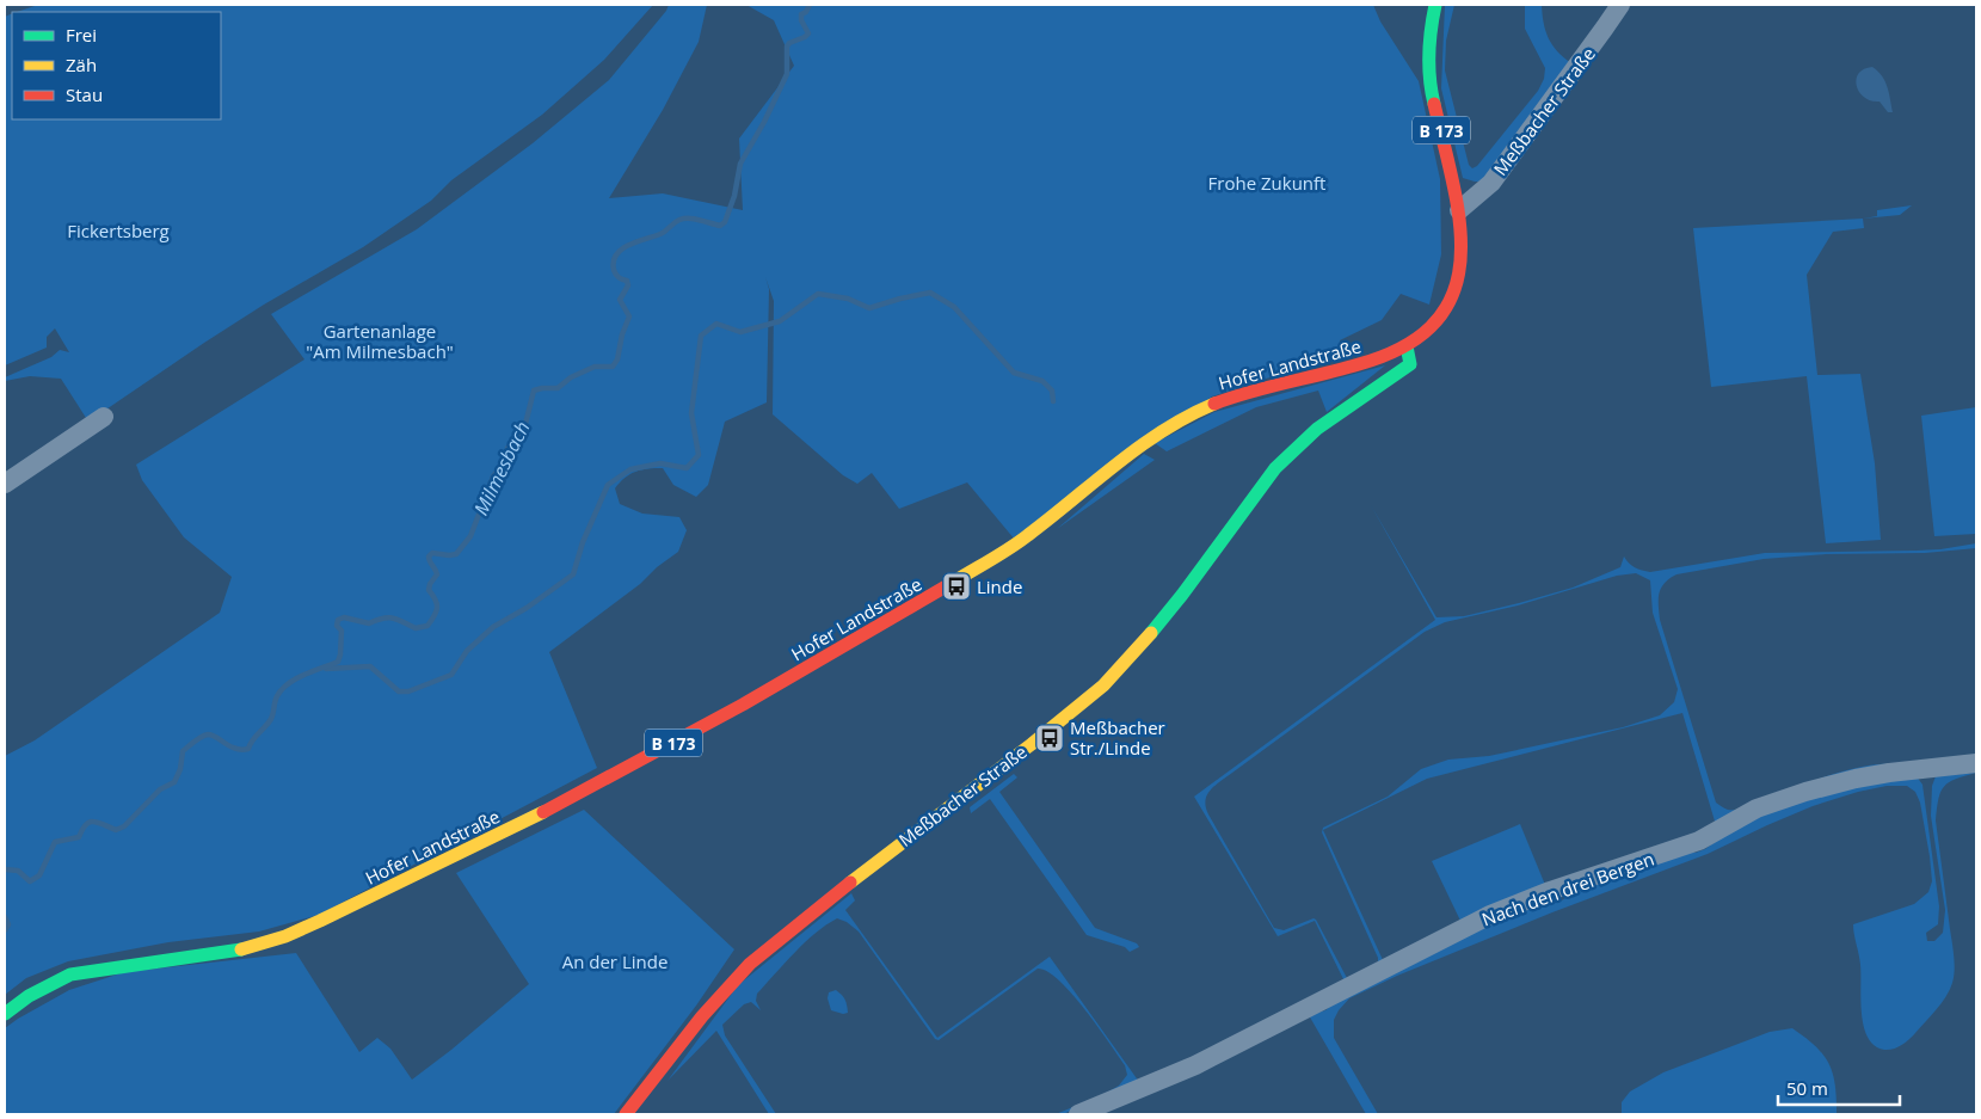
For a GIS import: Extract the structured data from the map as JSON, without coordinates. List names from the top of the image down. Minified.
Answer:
{"streets":{"main road":["Meßbacher Straße","B 173","Hofer Landstraße"],"street":["Nach den drei Bergen"]},"crossings":[["Meßbacher Straße","Hofer Landstraße"]],"water":["Milmesbach"],"parks":["Frohe Zukunft","Fickertsberg","Gartenanlage \"Am Milmesbach\"","An der Linde"],"places":{"bus stop":["Linde","Meßbacher Str./Linde"]},"legend":["Frei","Zäh","Stau"],"scale_bar":"50 m"}
